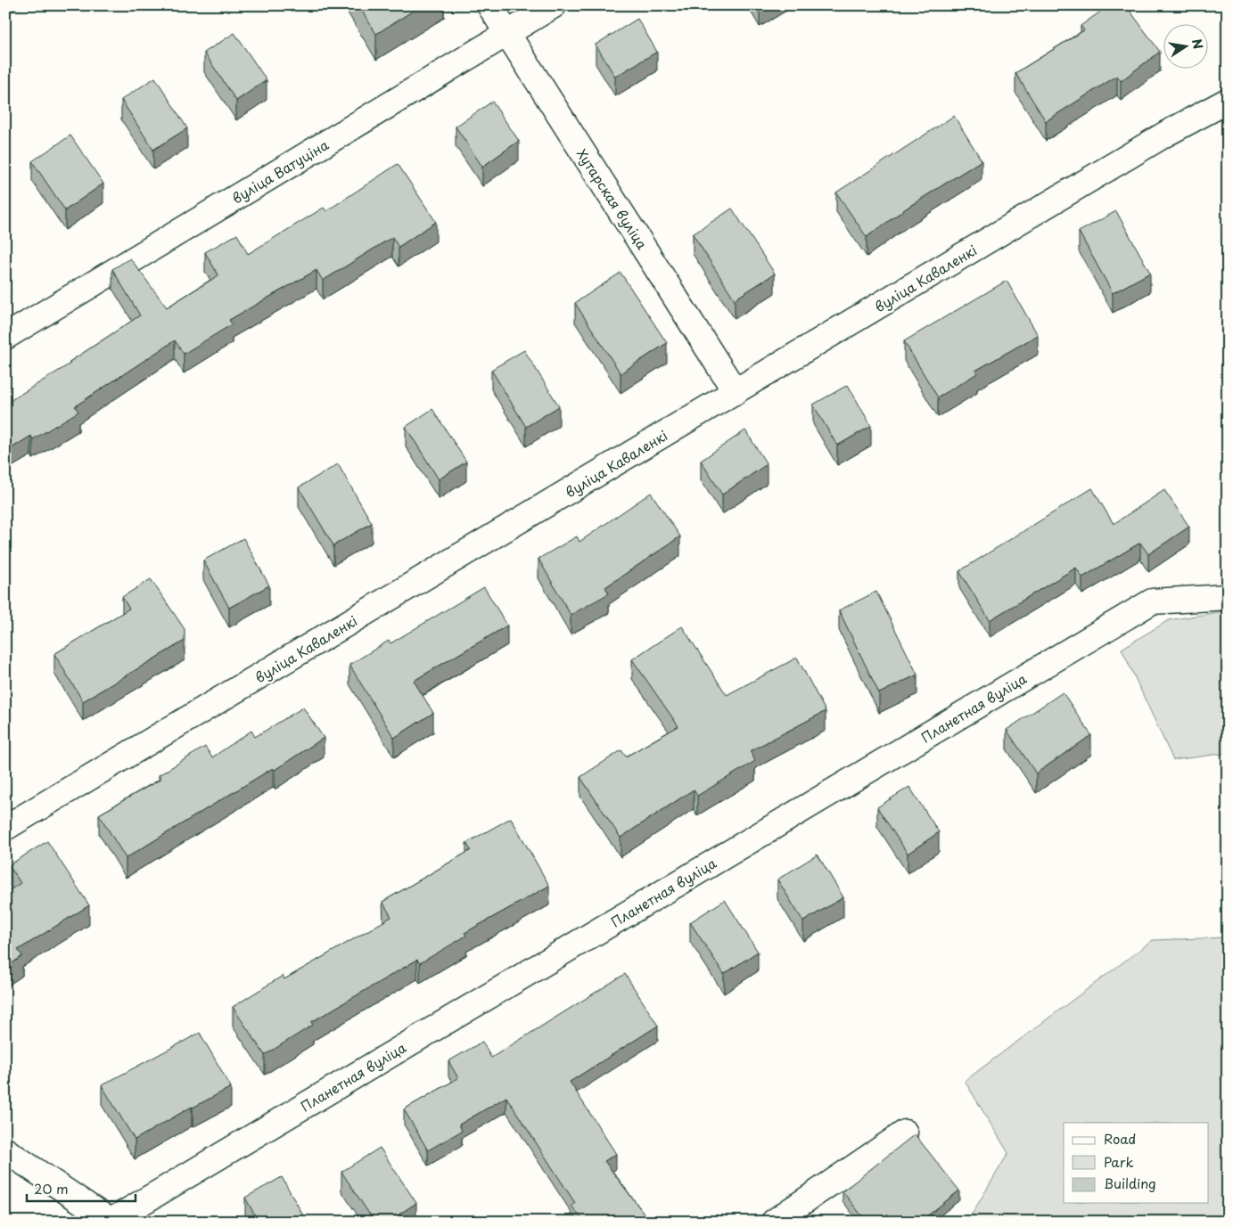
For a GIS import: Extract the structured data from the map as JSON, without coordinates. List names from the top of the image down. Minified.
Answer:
{"streets":{"street":["вуліца Ватуціна","Хутарская вуліца","вуліца Каваленкі","Планетная вуліца"]},"crossings":[["вуліца Ватуціна","Хутарская вуліца"],["Хутарская вуліца","вуліца Каваленкі"]],"legend":["Road","Park","Building"],"scale_bar":"20 m","north":"right"}
